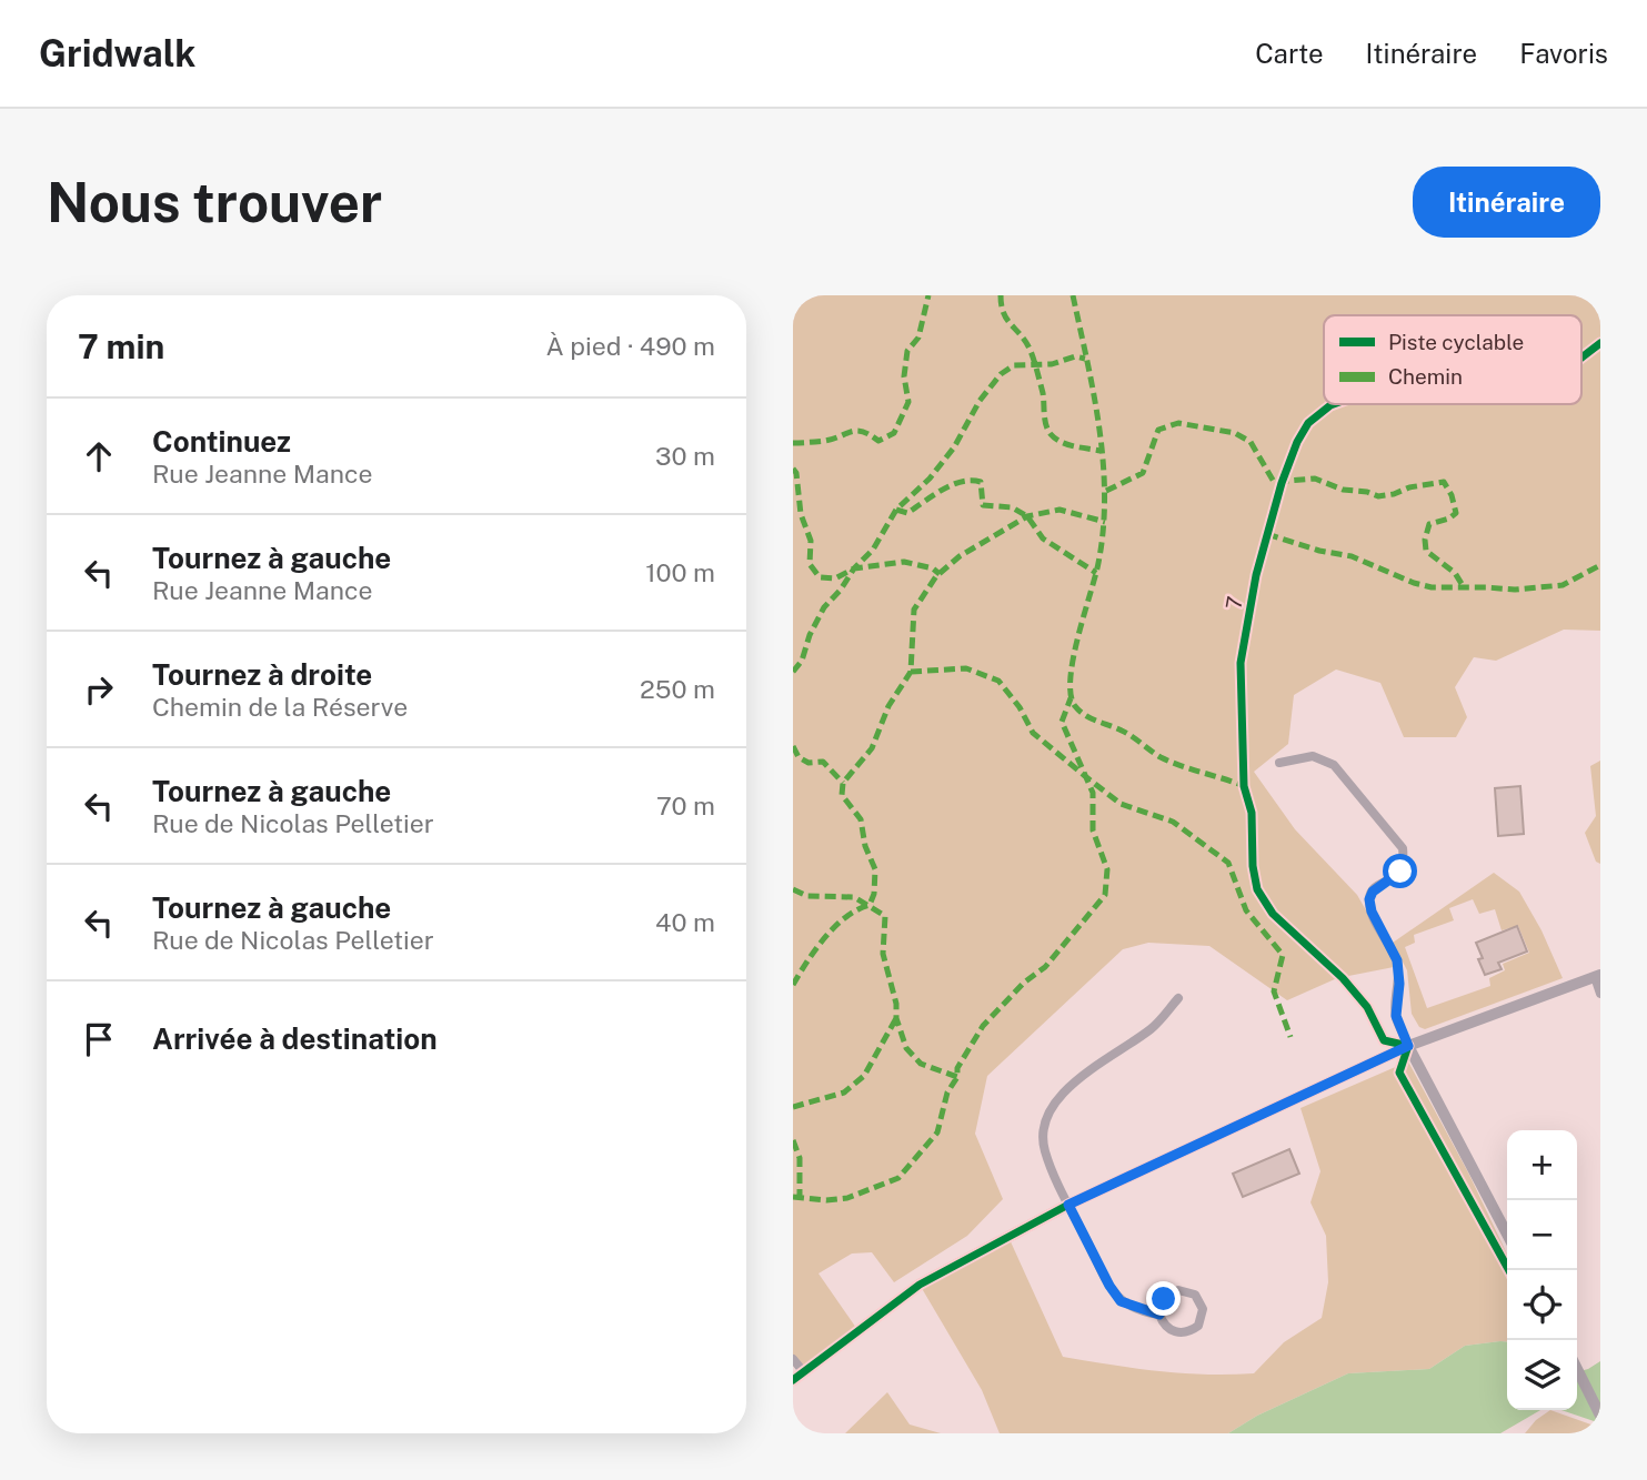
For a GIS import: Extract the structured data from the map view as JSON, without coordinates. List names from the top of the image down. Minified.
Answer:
{"streets":{"cycle path":["7"]},"legend":["Piste cyclable","Chemin"],"page":{"header":"Gridwalk","nav":["Carte","Itinéraire","Favoris"],"buttons":"Itinéraire","title":"Nous trouver","heading":["7 min","À pied · 490 m"],"list":[["Continuez","Rue Jeanne Mance","30 m"],["Tournez à gauche","Rue Jeanne Mance","100 m"],["Tournez à droite","Chemin de la Réserve","250 m"],["Tournez à gauche","Rue de Nicolas Pelletier","70 m"],["Tournez à gauche","Rue de Nicolas Pelletier","40 m"],"Arrivée à destination"],"map_buttons":["+","−"]}}
